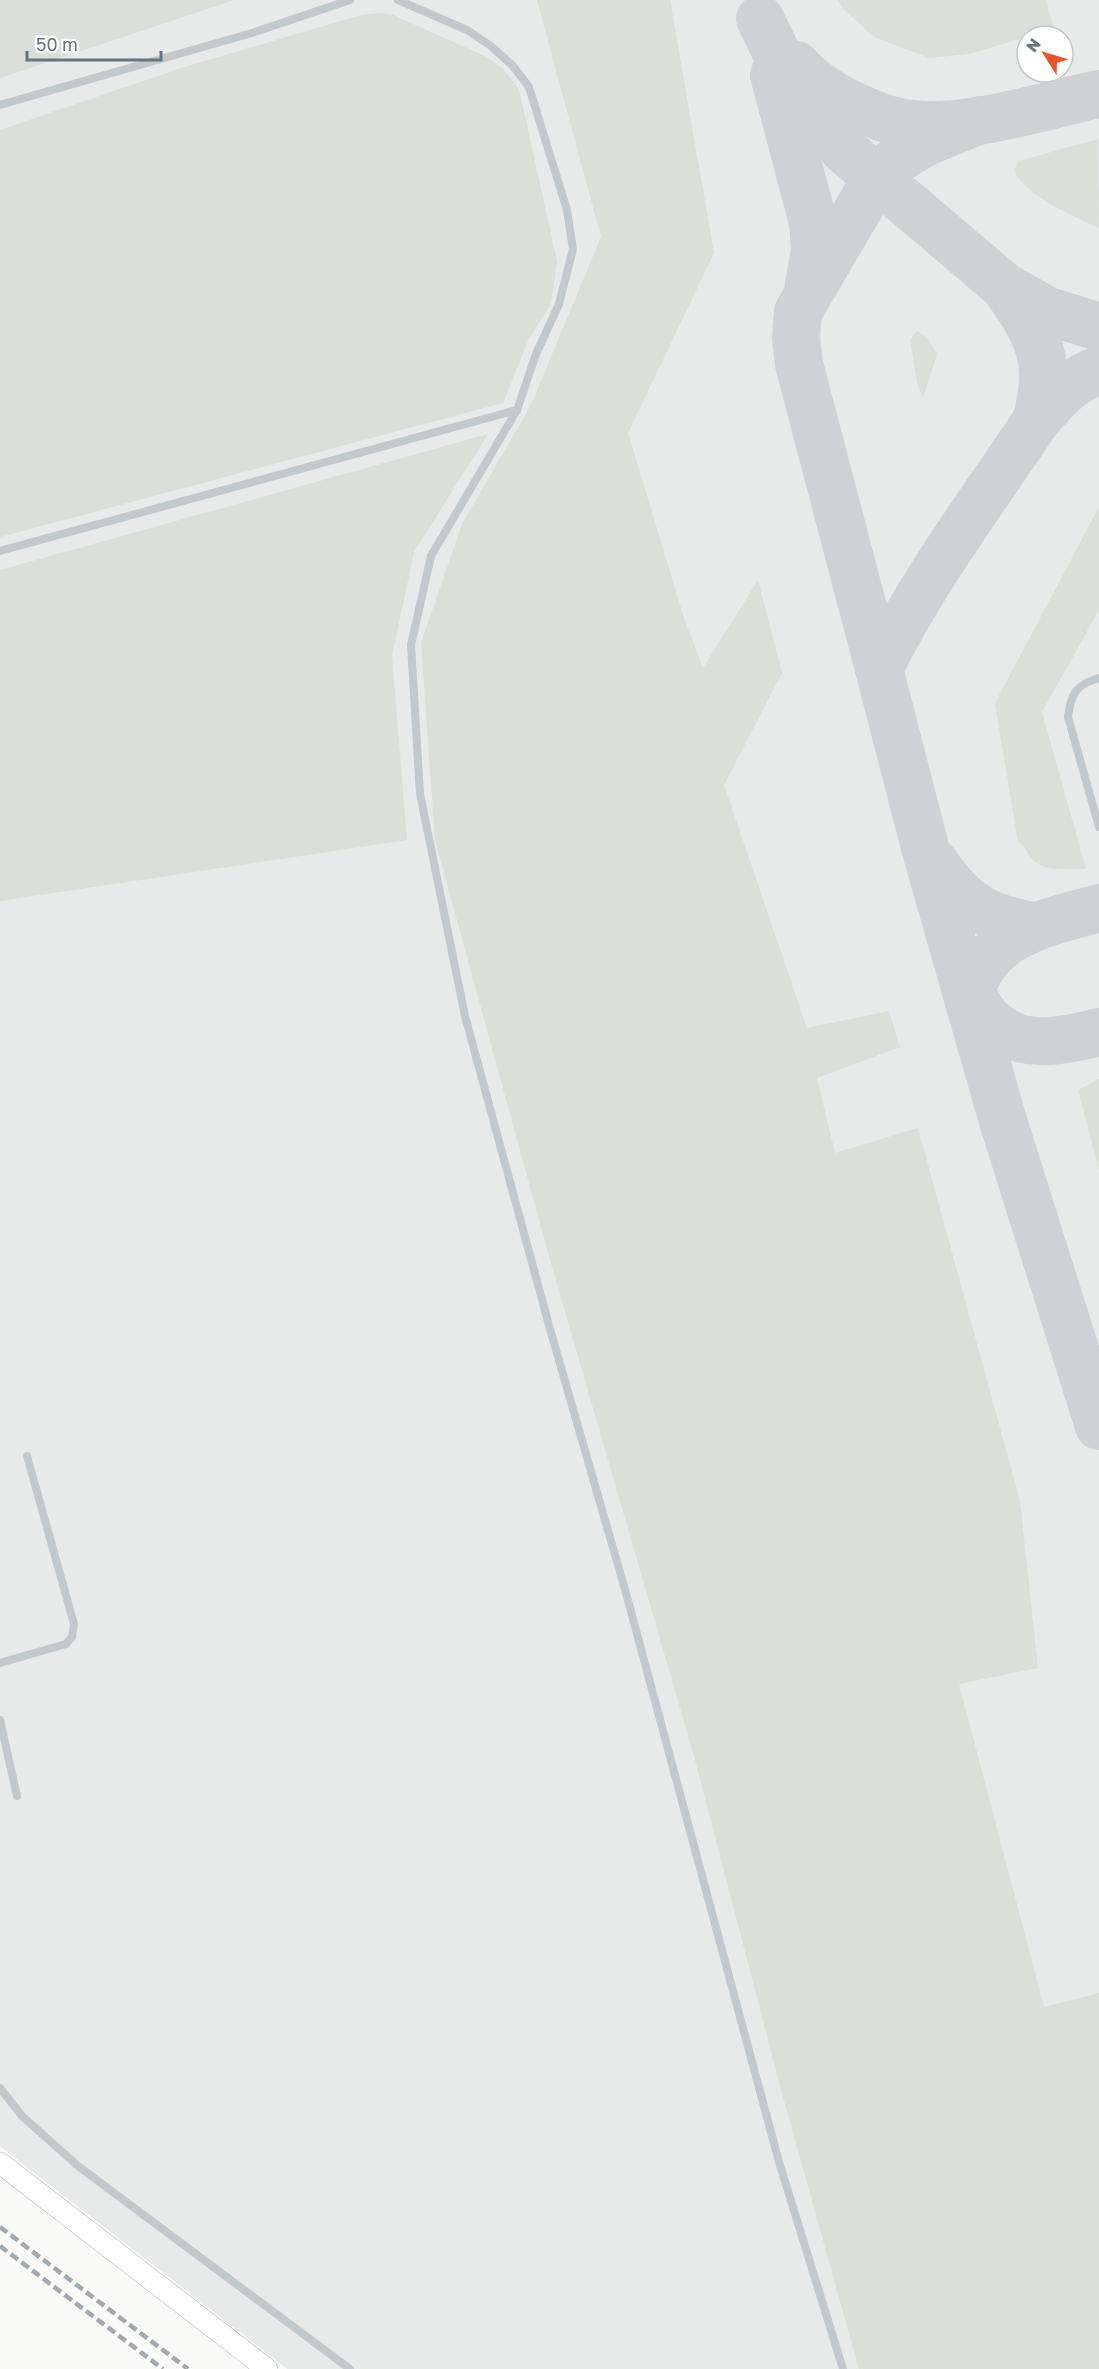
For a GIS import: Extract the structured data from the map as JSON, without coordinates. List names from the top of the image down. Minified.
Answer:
{"scale_bar":"50 m","north":"top left"}
